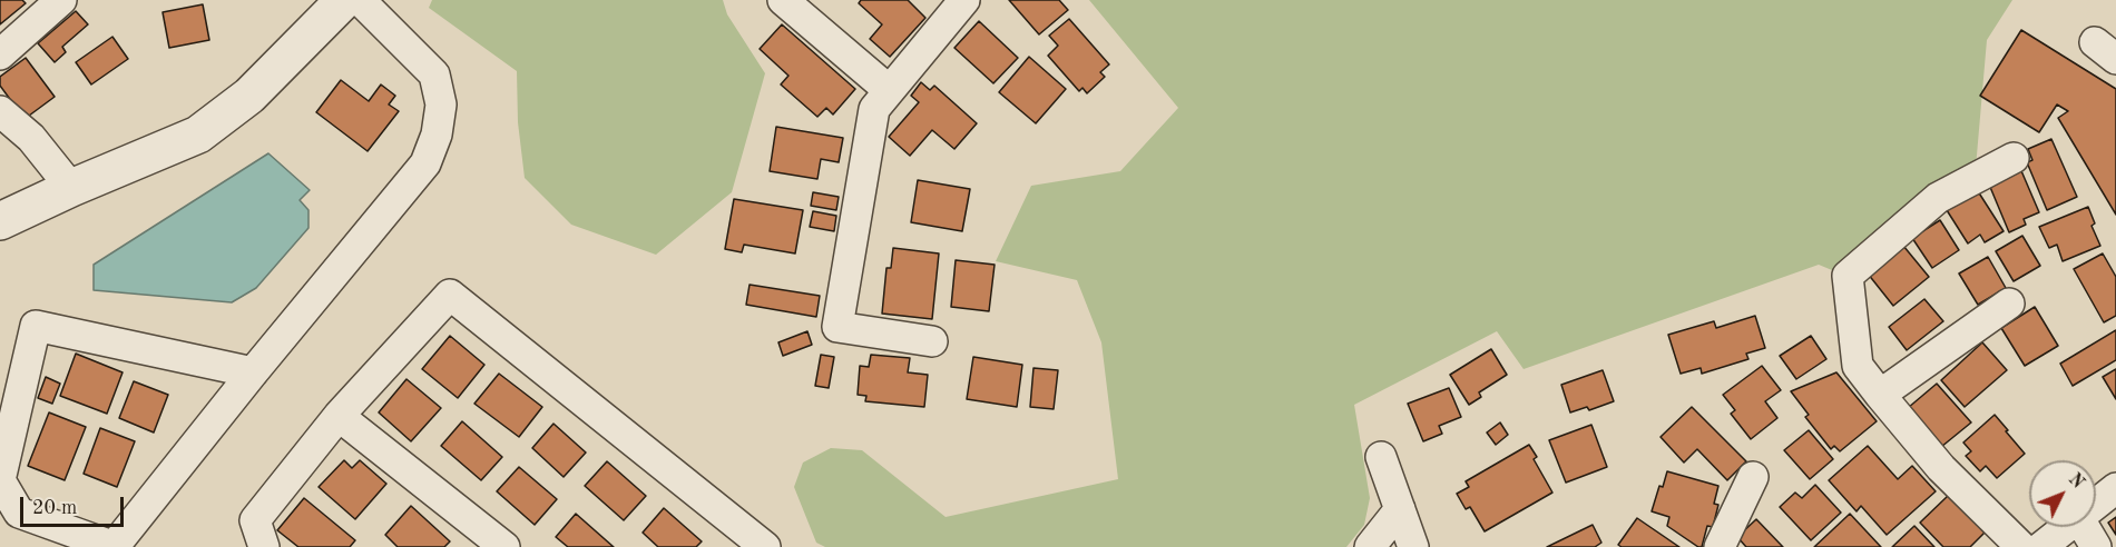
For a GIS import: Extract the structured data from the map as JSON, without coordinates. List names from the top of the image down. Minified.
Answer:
{"scale_bar":"20 m","north":"top right"}
